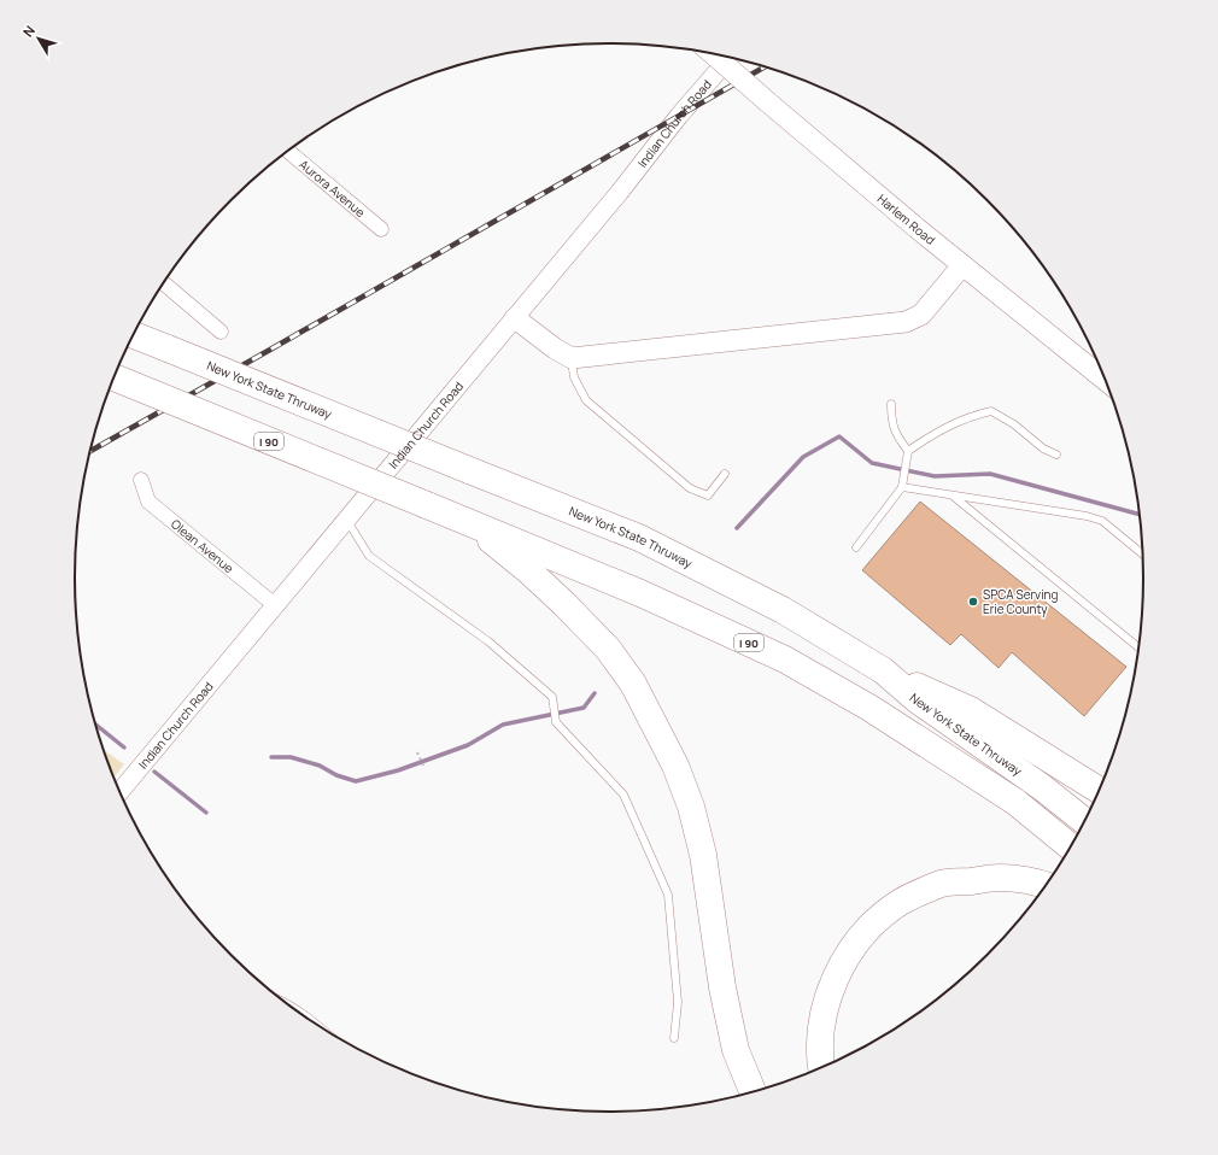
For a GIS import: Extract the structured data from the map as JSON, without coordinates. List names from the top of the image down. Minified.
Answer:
{"streets":{"highway":["New York State Thruway","I 90"],"main road":["Harlem Road"],"street":["Indian Church Road","Aurora Avenue","Olean Avenue"]},"crossings":[["Indian Church Road","Olean Avenue"]],"places":["SPCA Serving Erie County"],"north":"top left"}
